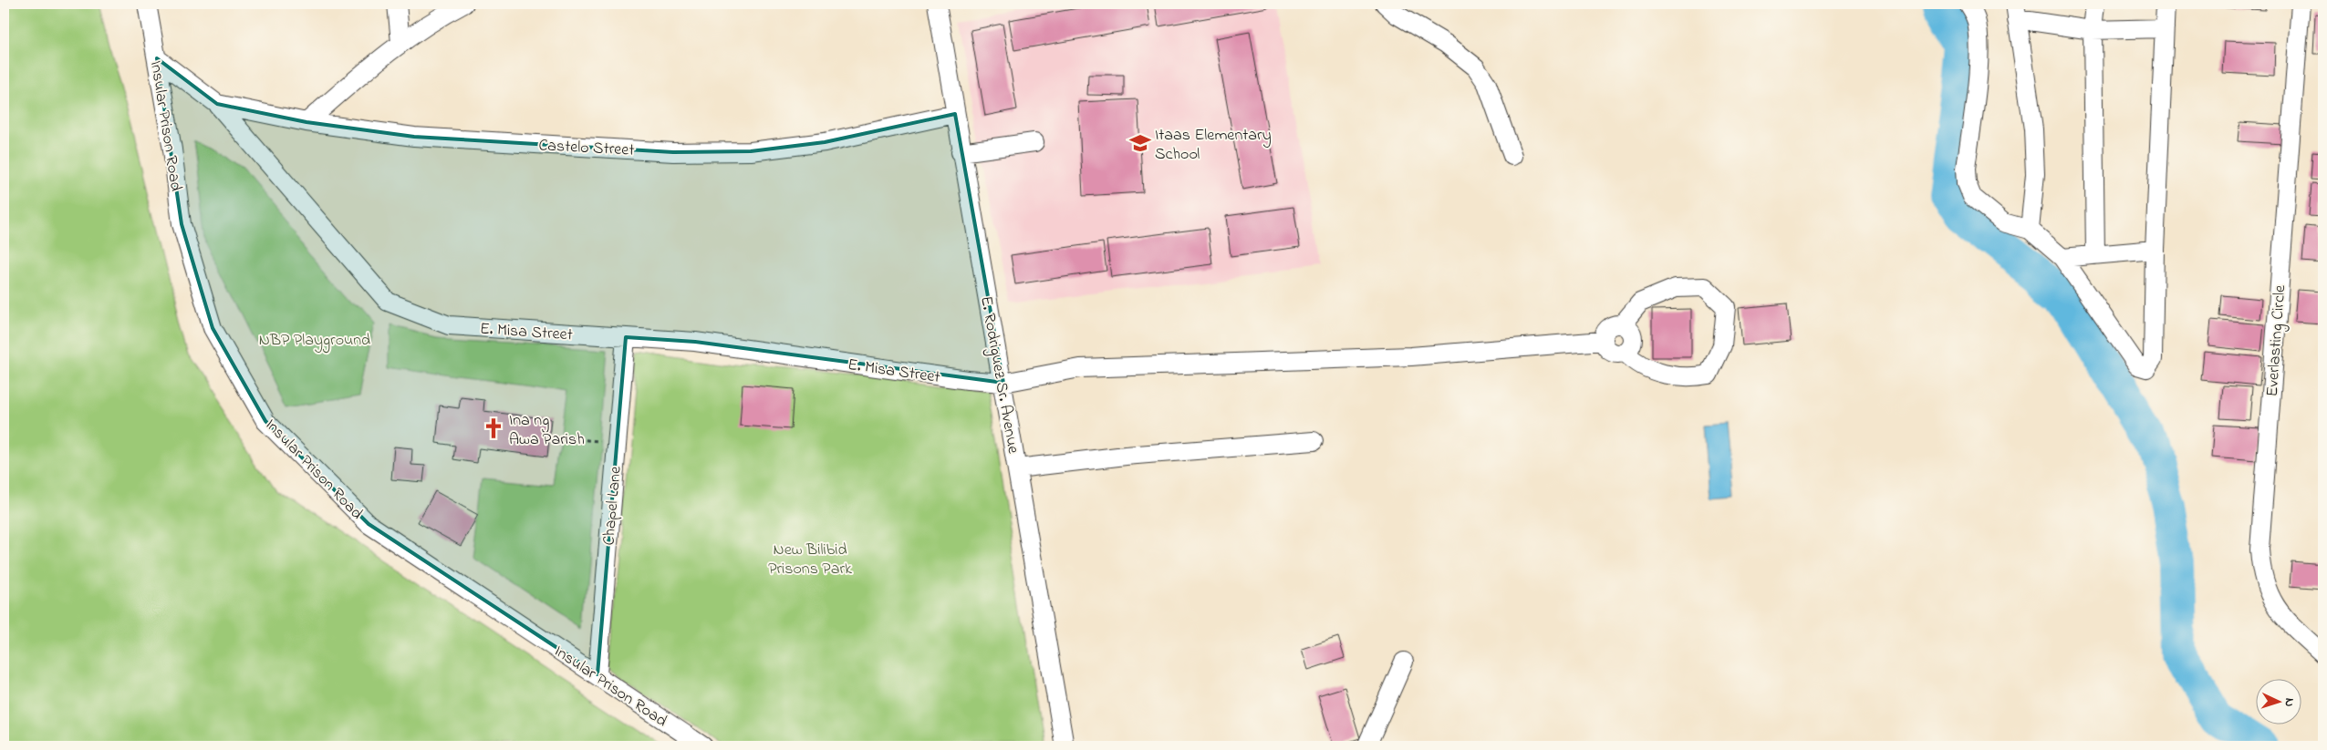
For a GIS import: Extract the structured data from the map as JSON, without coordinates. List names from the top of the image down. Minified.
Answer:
{"streets":{"street":["Insular Prison Road","Castelo Street","E. Misa Street","Everlasting Circle","E. Rodriguez Sr. Avenue","Chapel Lane"]},"crossings":[["Insular Prison Road","E. Misa Street"],["Insular Prison Road","Chapel Lane"],["Castelo Street","E. Misa Street"],["Castelo Street","E. Rodriguez Sr. Avenue"],["E. Misa Street","E. Rodriguez Sr. Avenue"],["E. Misa Street","Chapel Lane"]],"parks":["NBP Playground","New Bilibid Prisons Park"],"places":{"school or university":["Itaas Elementary School"],"church":["Ina ng Awa Parish"]},"north":"right"}
